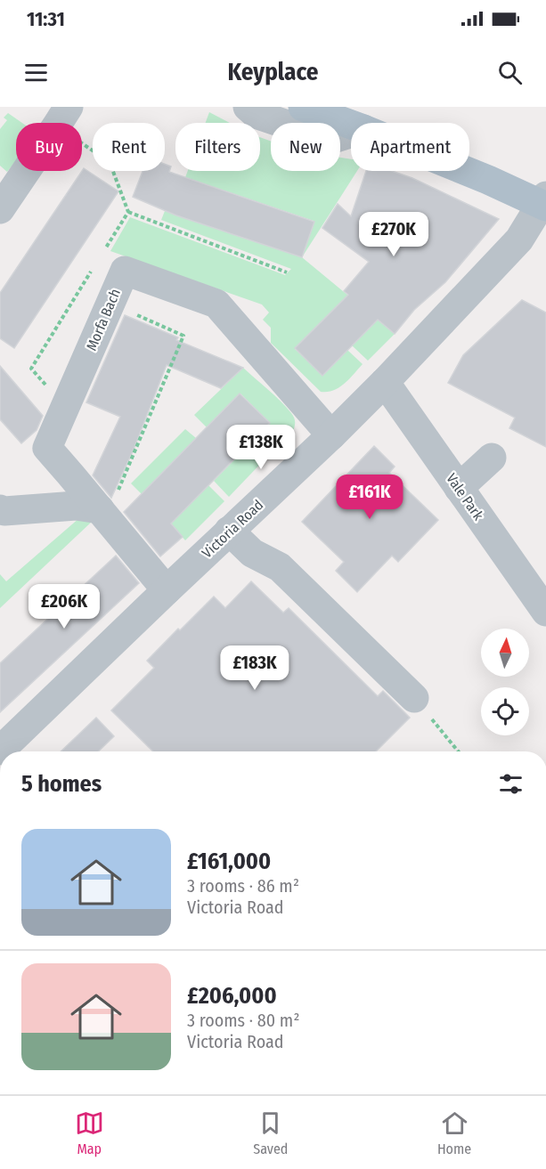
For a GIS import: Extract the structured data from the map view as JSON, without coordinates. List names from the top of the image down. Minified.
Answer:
{"streets":{"street":["Morfa Bach","Vale Park","Victoria Road"]},"crossings":[["Morfa Bach","Victoria Road"],["Vale Park","Victoria Road"]],"north":"top","page":{"status":"11:31","header":"Keyplace","chip":["Buy","Rent","Filters","New","Apartment"],"price":["£270K","£138K","£161K","£206K","£183K"],"heading":"5 homes","list":[{"name":"£161,000","note":"3 rooms · 86 m² · Victoria Road"},{"name":"£206,000","note":"3 rooms · 80 m² · Victoria Road"}],"tabs":["Map","Saved","Home"]}}
